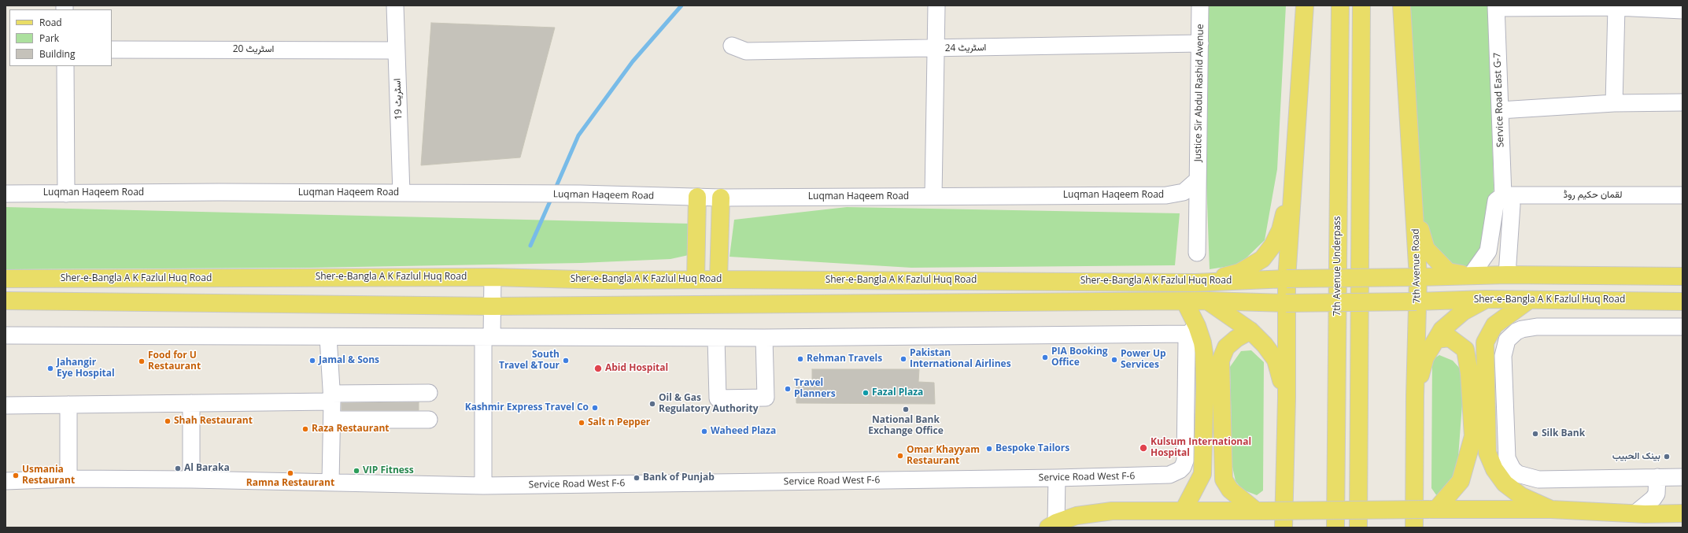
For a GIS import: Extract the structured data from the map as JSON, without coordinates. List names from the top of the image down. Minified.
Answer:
{"streets":{"main road":["7th Avenue Underpass","7th Avenue Road","Sher-e-Bangla A K Fazlul Huq Road"],"street":["اسٹریٹ 24","اسٹریٹ 20","Justice Sir Abdul Rashid Avenue","اسٹریٹ 19","Service Road East G-7","Luqman Haqeem Road","لقمان حکیم روڈ","Service Road West F-6"]},"crossings":[["اسٹریٹ 24","Justice Sir Abdul Rashid Avenue"],["اسٹریٹ 20","اسٹریٹ 19"],["Justice Sir Abdul Rashid Avenue","Luqman Haqeem Road"],["اسٹریٹ 19","Luqman Haqeem Road"],["Service Road East G-7","لقمان حکیم روڈ"],["7th Avenue Road","Sher-e-Bangla A K Fazlul Huq Road"]],"places":["PIA Booking Office","Rehman Travels","Pakistan International Airlines","Power Up Services","Jamal & Sons","South Travel &Tour","Food for U Restaurant","Jahangir Eye Hospital","Abid Hospital","Travel Planners","Fazal Plaza","Oil & Gas Regulatory Authority","Kashmir Express Travel Co","National Bank Exchange Office","Shah Restaurant","Salt n Pepper","Raza Restaurant","Waheed Plaza","Silk Bank","Kulsum International Hospital","Bespoke Tailors","Omar Khayyam Restaurant","بينک الحبيب","Al Baraka","VIP Fitness","Ramna Restaurant","Usmania Restaurant","Bank of Punjab"],"legend":["Road","Park","Building"]}
